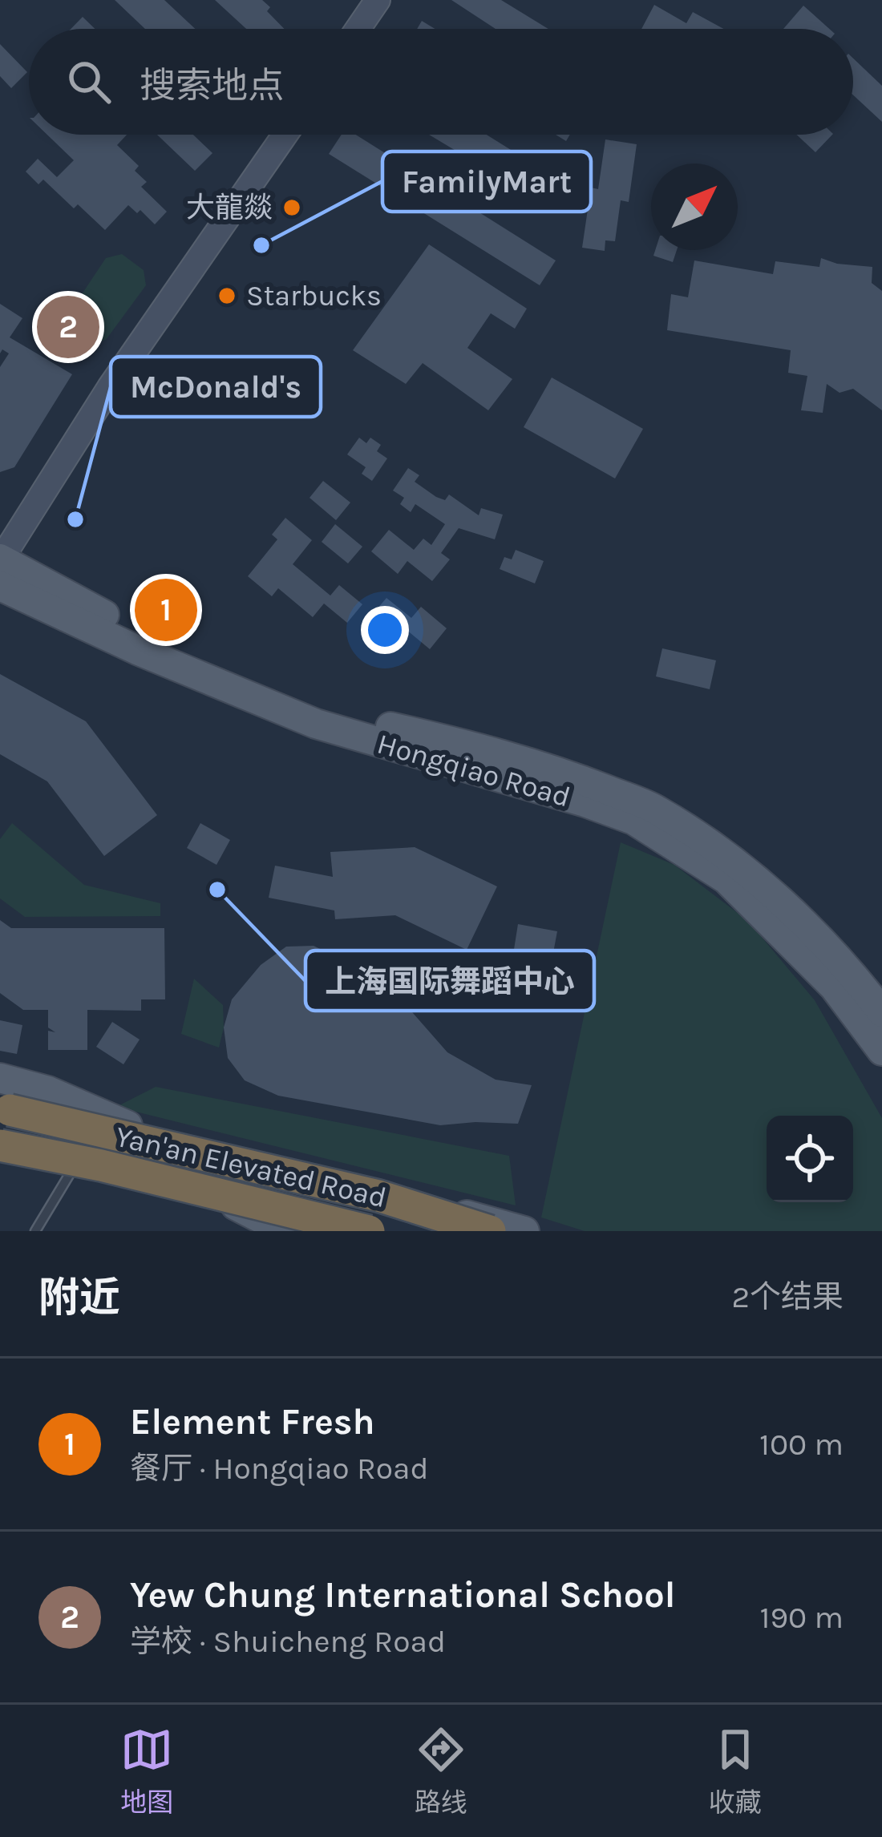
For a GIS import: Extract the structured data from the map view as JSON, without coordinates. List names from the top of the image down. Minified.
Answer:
{"streets":{"highway":["Yan'an Elevated Road"],"main road":["Hongqiao Road"]},"places":["大龍燚","FamilyMart","Starbucks","McDonald's","上海国际舞蹈中心"],"north":"top right","page":{"search":"搜索地点","pins":["2","1"],"heading":["附近","2个结果"],"list":[{"mark":"1","name":"Element Fresh","note":"餐厅 · Hongqiao Road","value":"100 m"},{"mark":"2","name":"Yew Chung International School","note":"学校 · Shuicheng Road","value":"190 m"}],"nav":["地图","路线","收藏"]}}
